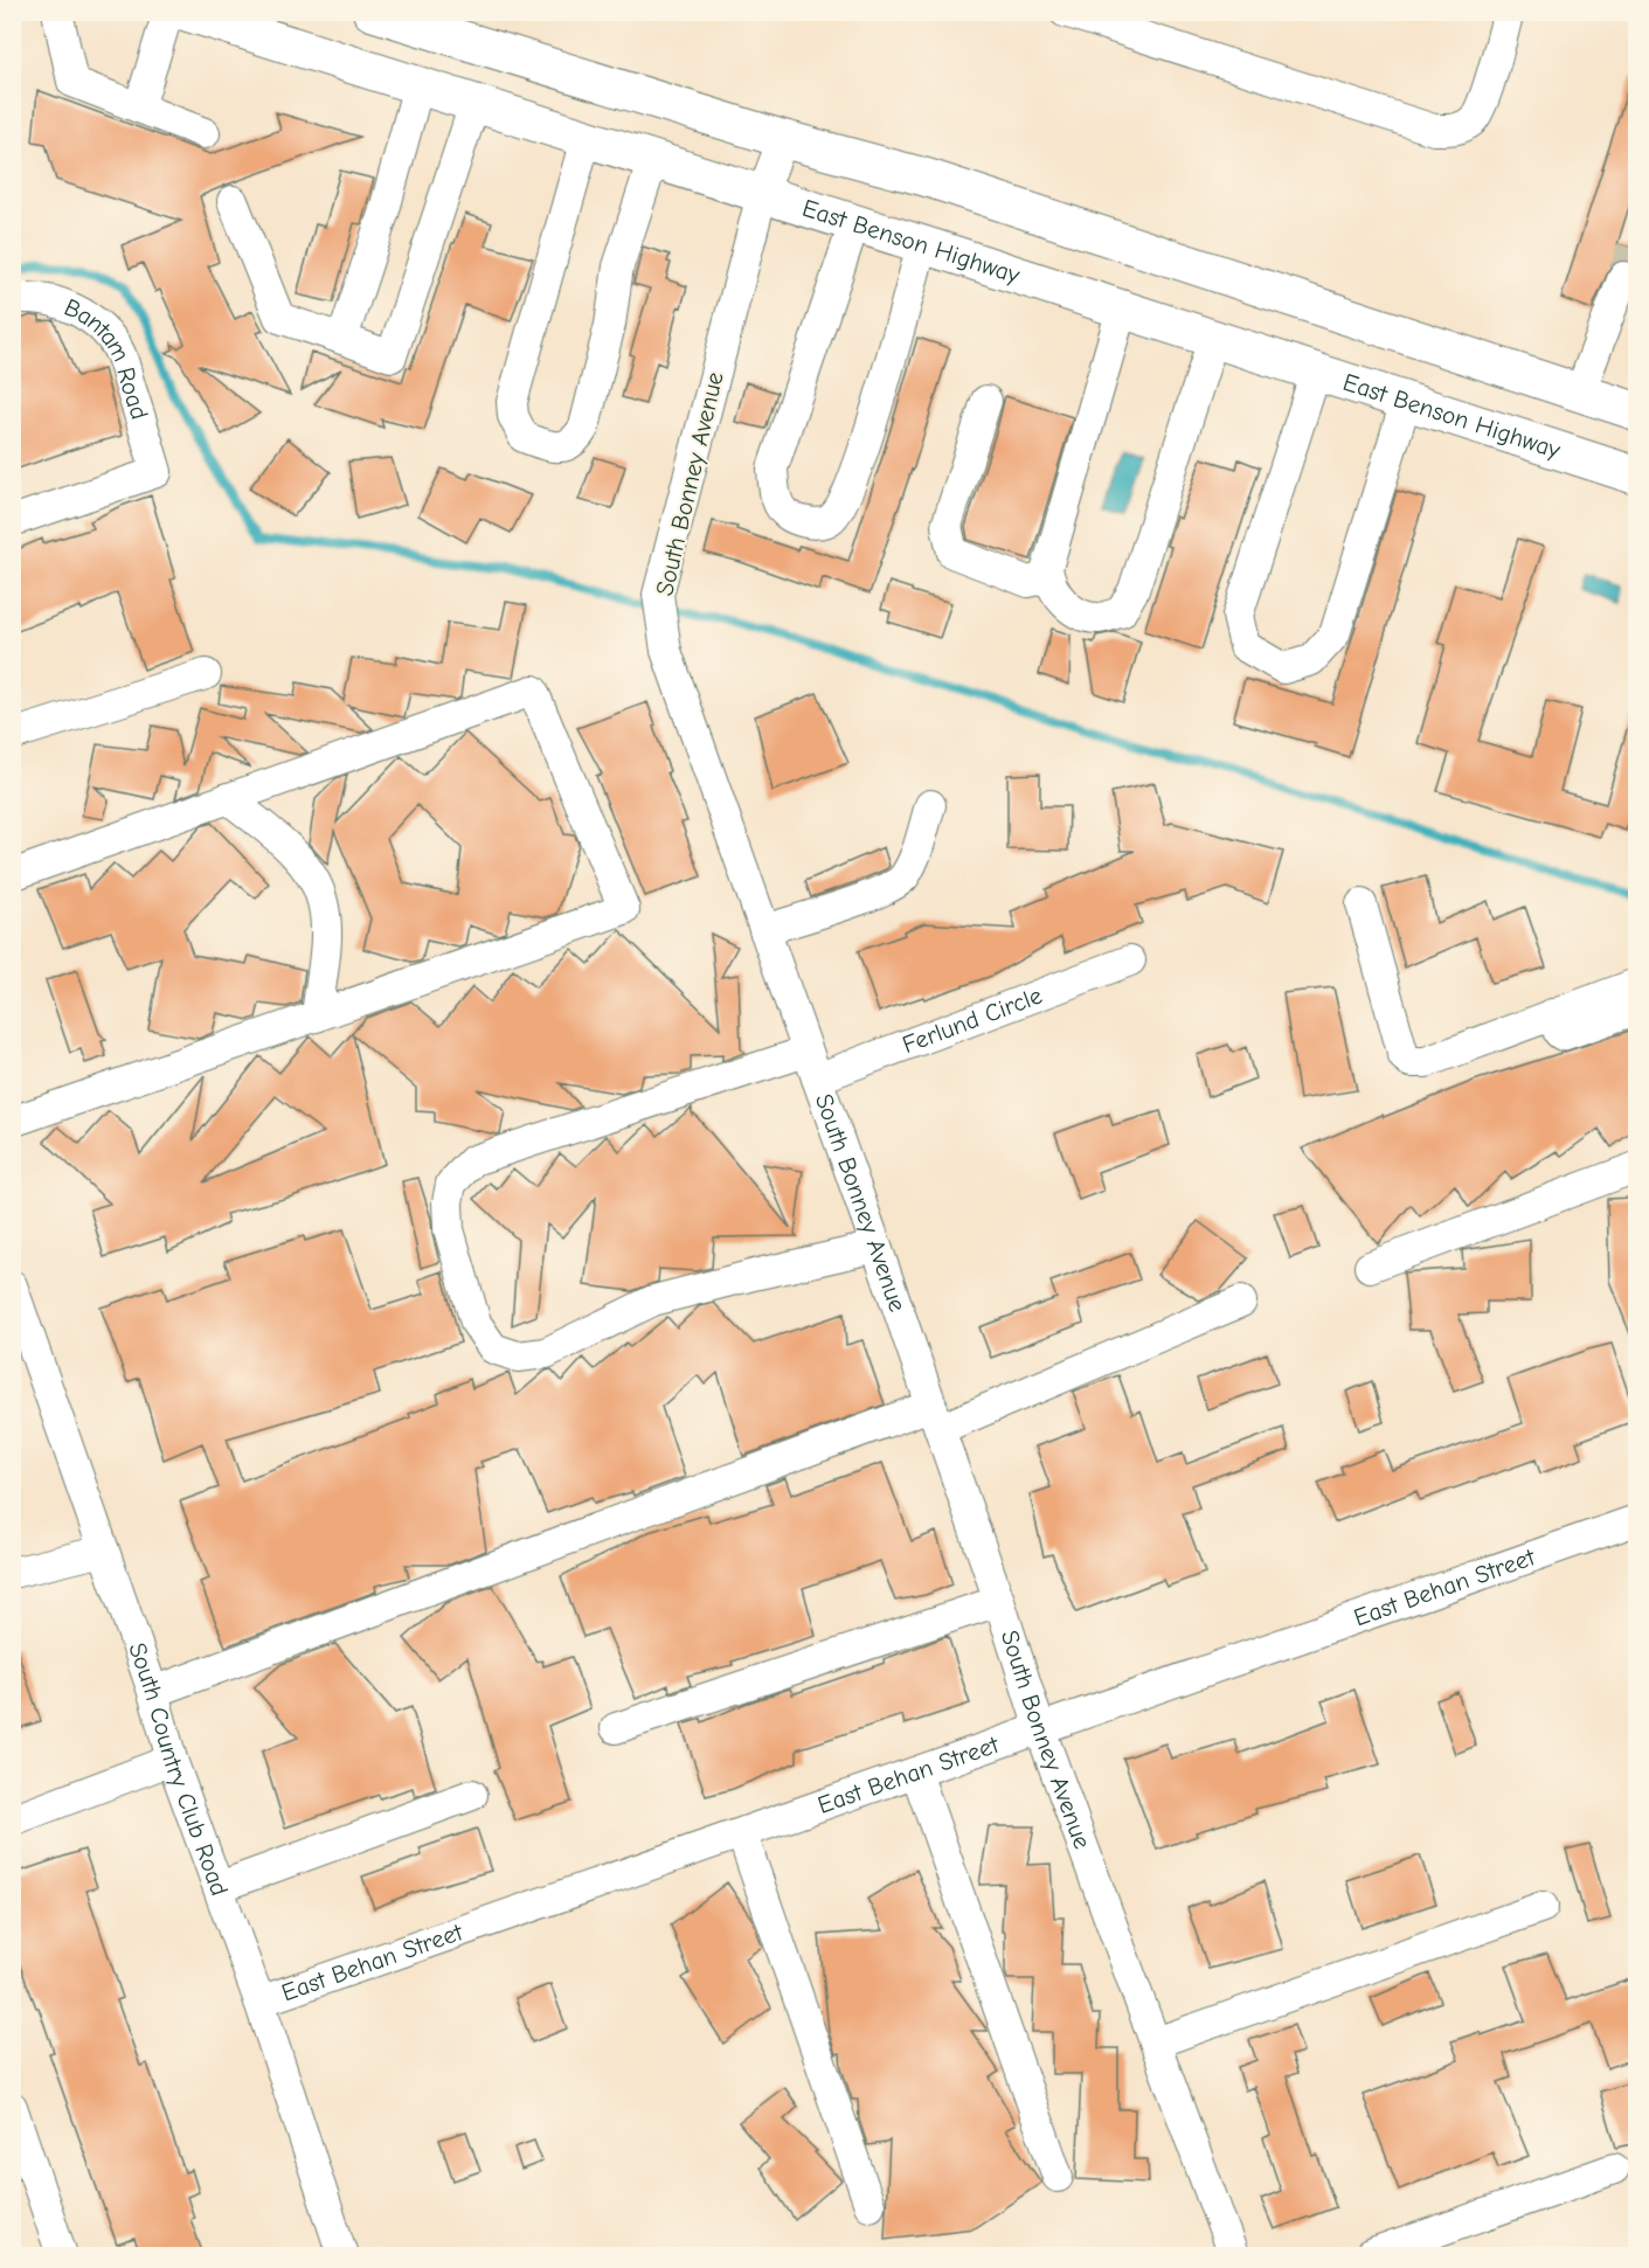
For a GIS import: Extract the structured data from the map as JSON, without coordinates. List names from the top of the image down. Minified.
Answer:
{"streets":{"main road":["East Benson Highway"],"street":["Bantam Road","South Bonney Avenue","Ferlund Circle","East Behan Street","South Country Club Road"]},"crossings":[["East Benson Highway","South Bonney Avenue"],["South Bonney Avenue","Ferlund Circle"],["South Bonney Avenue","East Behan Street"],["East Behan Street","South Country Club Road"]]}
